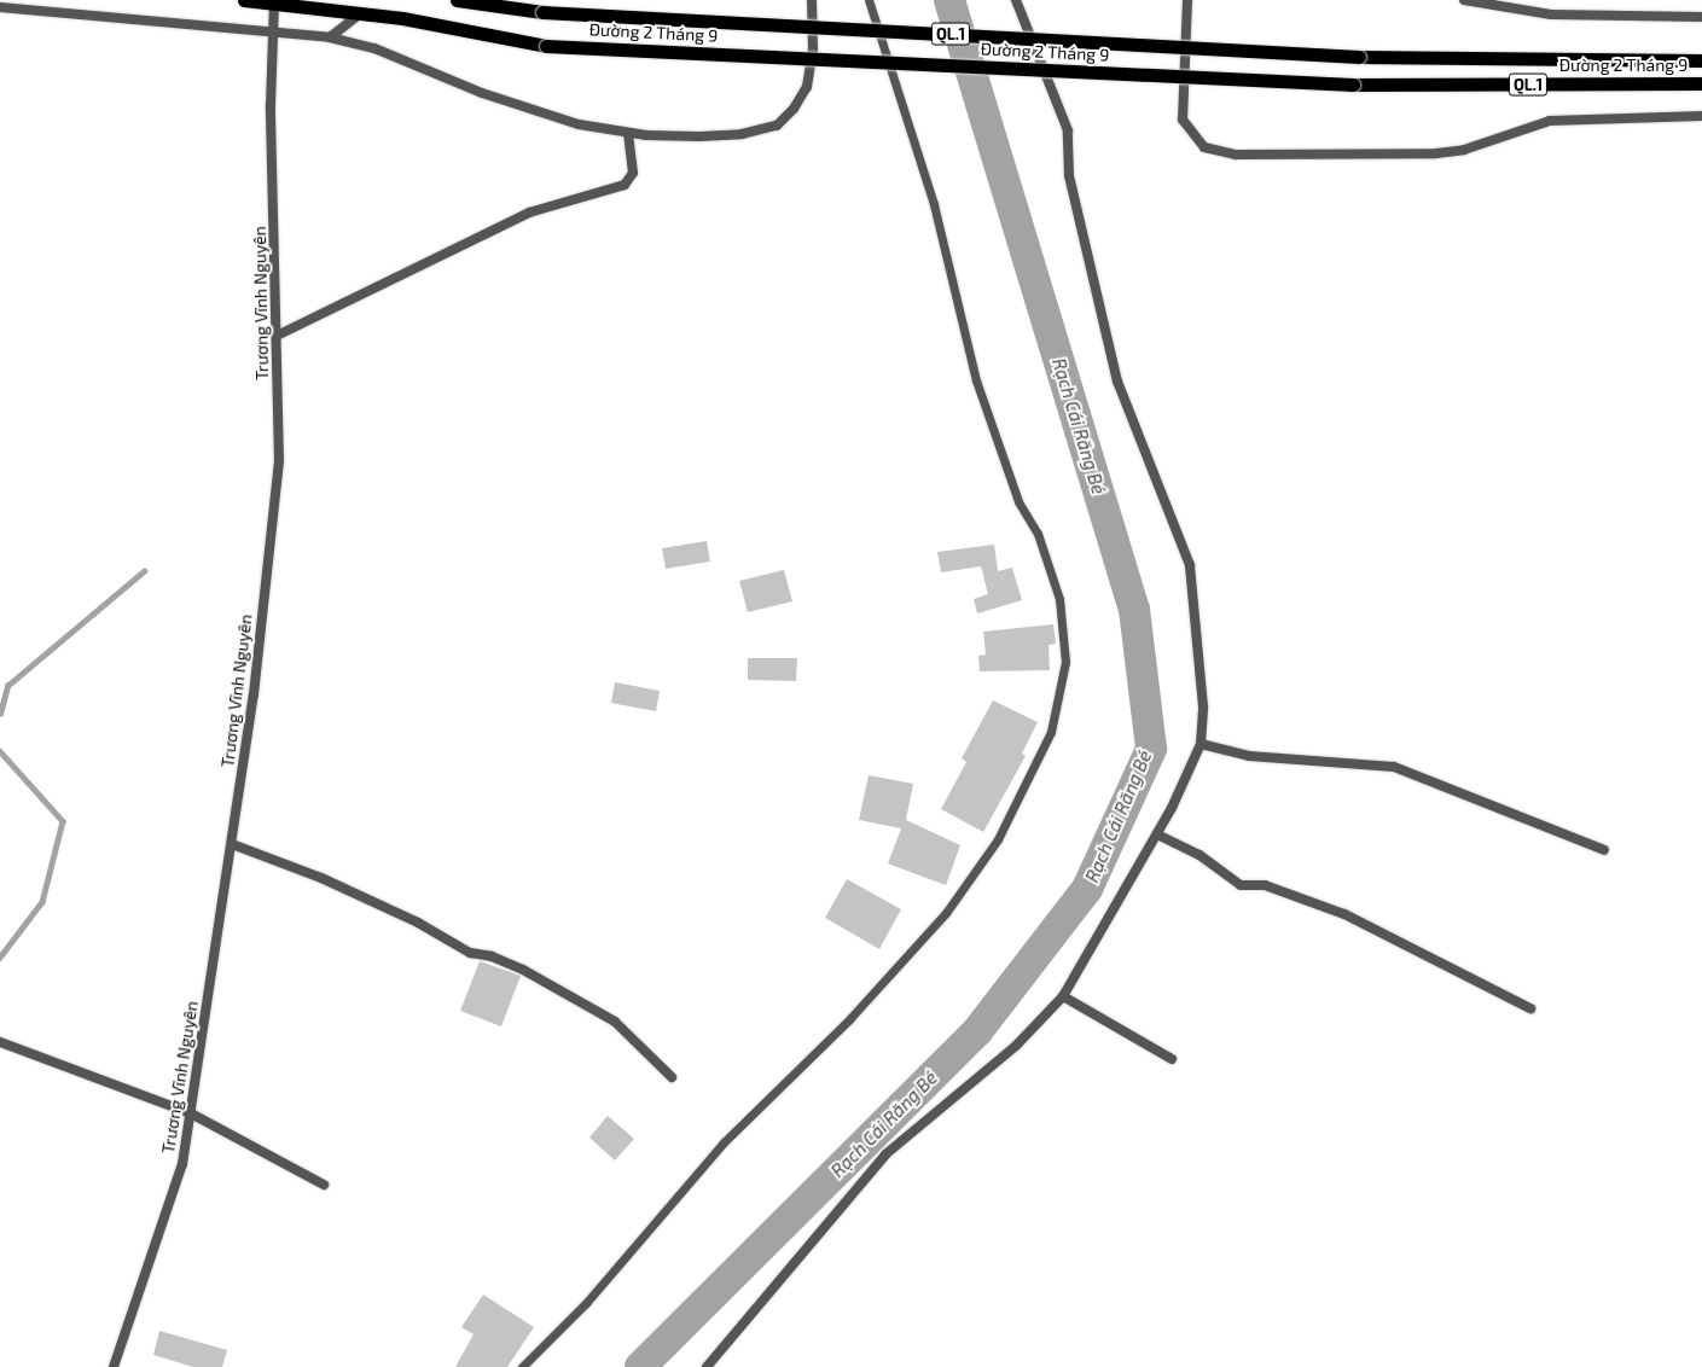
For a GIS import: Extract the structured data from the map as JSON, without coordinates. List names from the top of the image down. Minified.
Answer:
{"streets":{"highway":["Đường 2 Tháng 9","QL.1"],"street":["Trương Vĩnh Nguyên"]},"crossings":[["Đường 2 Tháng 9","Trương Vĩnh Nguyên"]],"water":["Rạch Cái Răng Bé"]}
